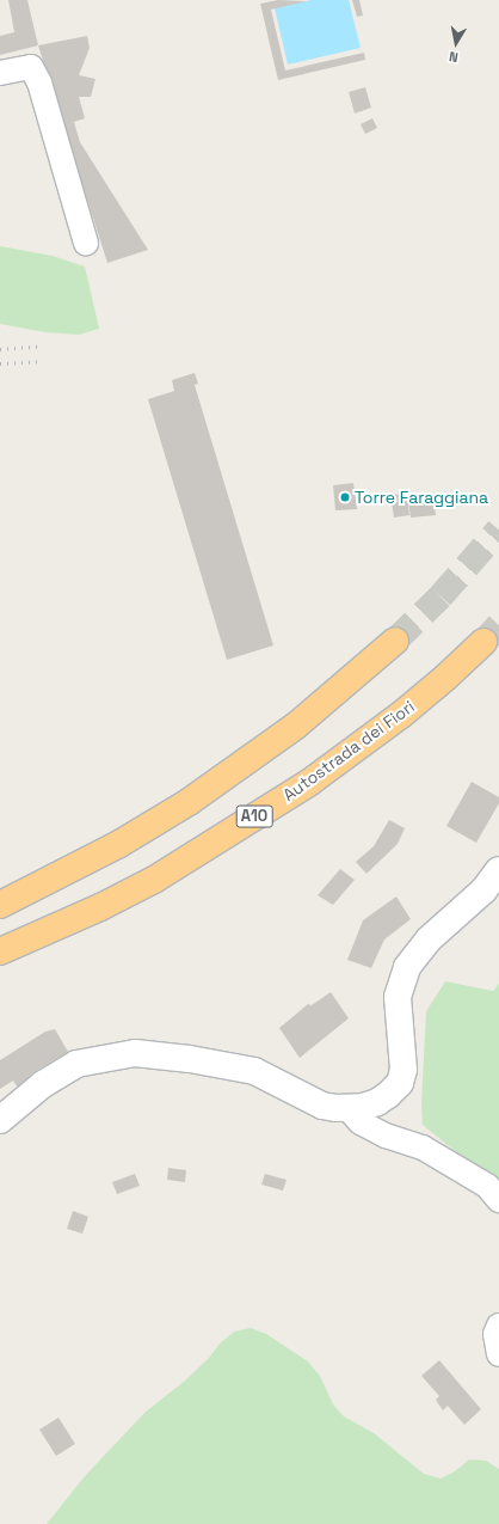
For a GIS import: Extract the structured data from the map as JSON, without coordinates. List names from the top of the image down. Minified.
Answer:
{"streets":{"highway":["Autostrada dei Fiori","A10"]},"places":["Torre Faraggiana"],"north":"bottom"}
